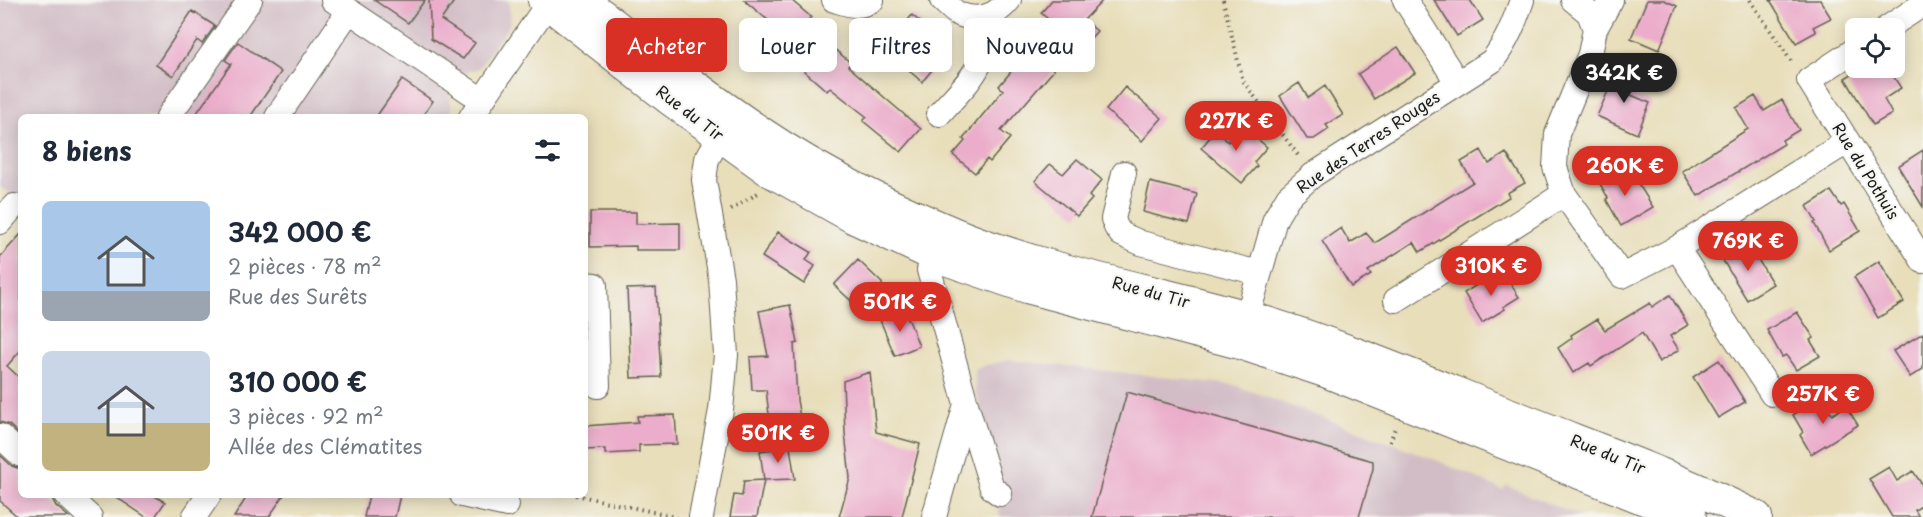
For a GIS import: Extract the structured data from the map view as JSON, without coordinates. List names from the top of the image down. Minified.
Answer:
{"streets":{"main road":["Rue du Tir"],"street":["Rue des Terres Rouges","Rue du Pothuis"]},"crossings":[["Rue du Tir","Rue des Terres Rouges"]],"page":{"chip":["Acheter","Louer","Filtres","Nouveau"],"price":["342K €","227K €","260K €","769K €","310K €","501K €","257K €","501K €"],"heading":"8 biens","list":[{"name":"342 000 €","note":"2 pièces · 78 m² · Rue des Surêts"},{"name":"310 000 €","note":"3 pièces · 92 m² · Allée des Clématites"}]}}
